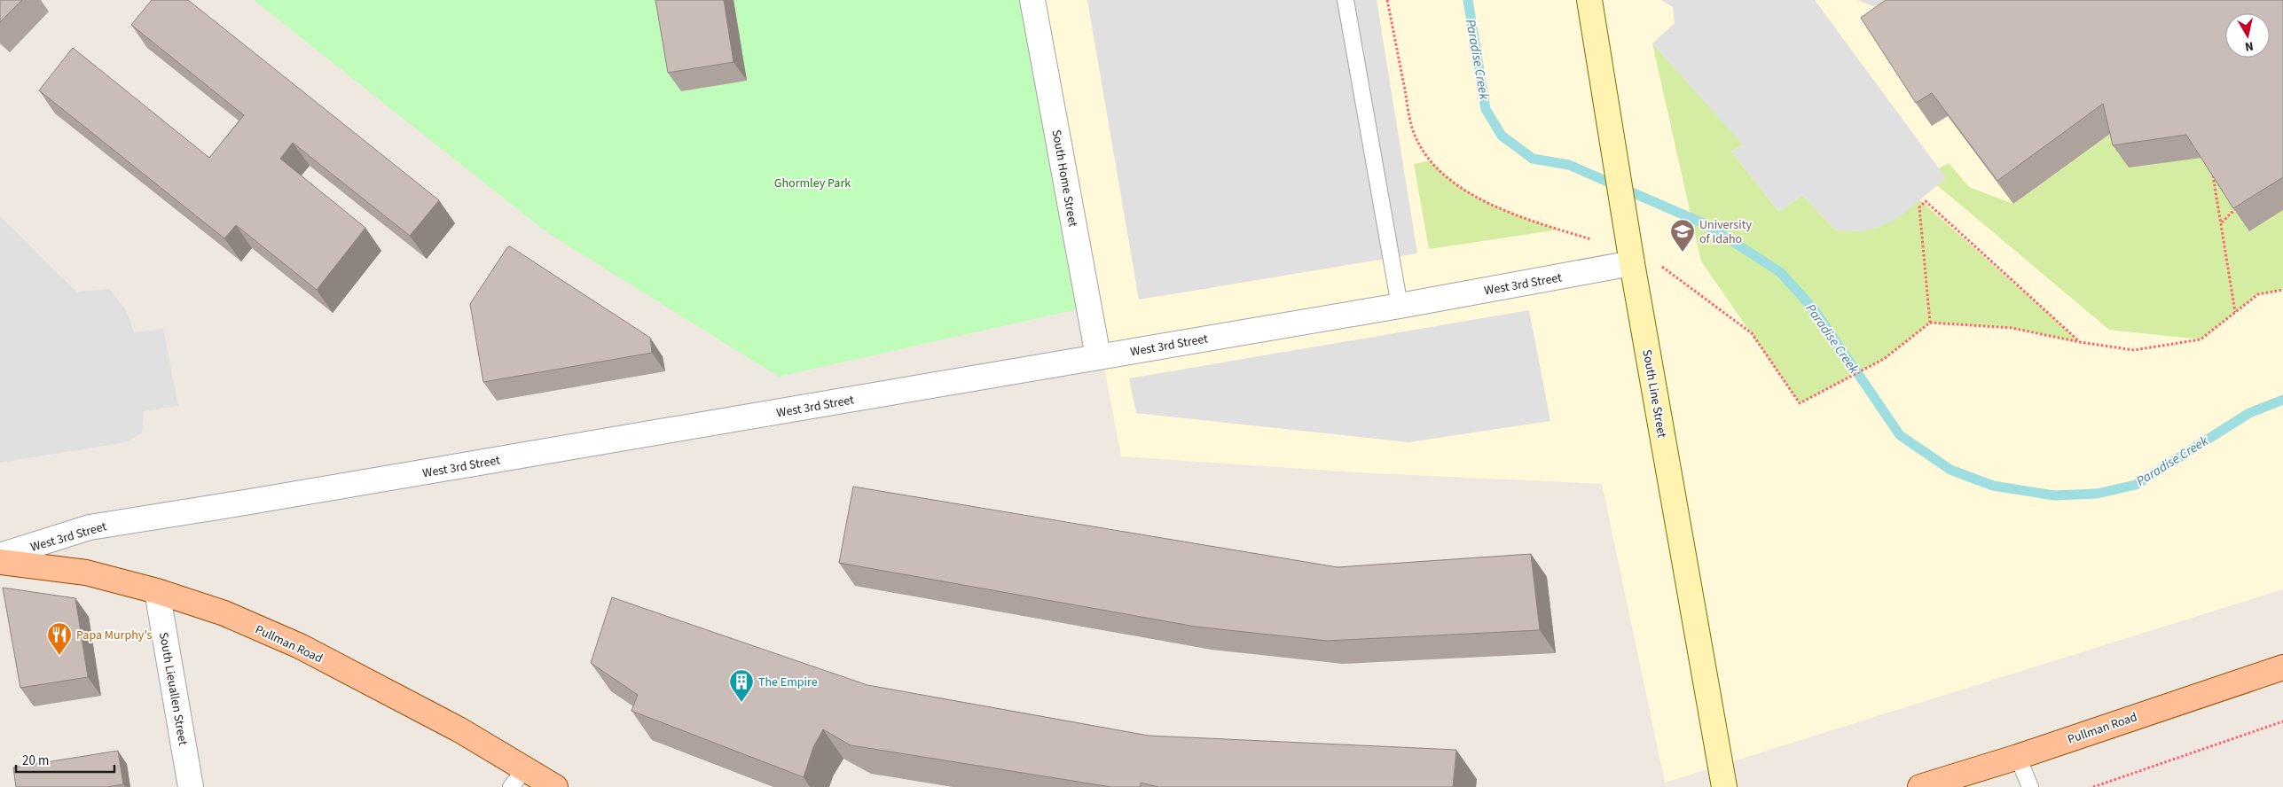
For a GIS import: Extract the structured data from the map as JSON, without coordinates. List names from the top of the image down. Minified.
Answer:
{"streets":{"main road":["Pullman Road"],"street":["South Home Street","West 3rd Street","South Line Street","South Lieuallen Street"]},"crossings":[["South Home Street","West 3rd Street"],["West 3rd Street","South Line Street"],["Pullman Road","South Lieuallen Street"]],"water":["Paradise Creek"],"parks":["Ghormley Park"],"places":{"school or university":["University of Idaho"],"restaurant":["Papa Murphy's"],"building":["The Empire"]},"scale_bar":"20 m","north":"bottom"}
